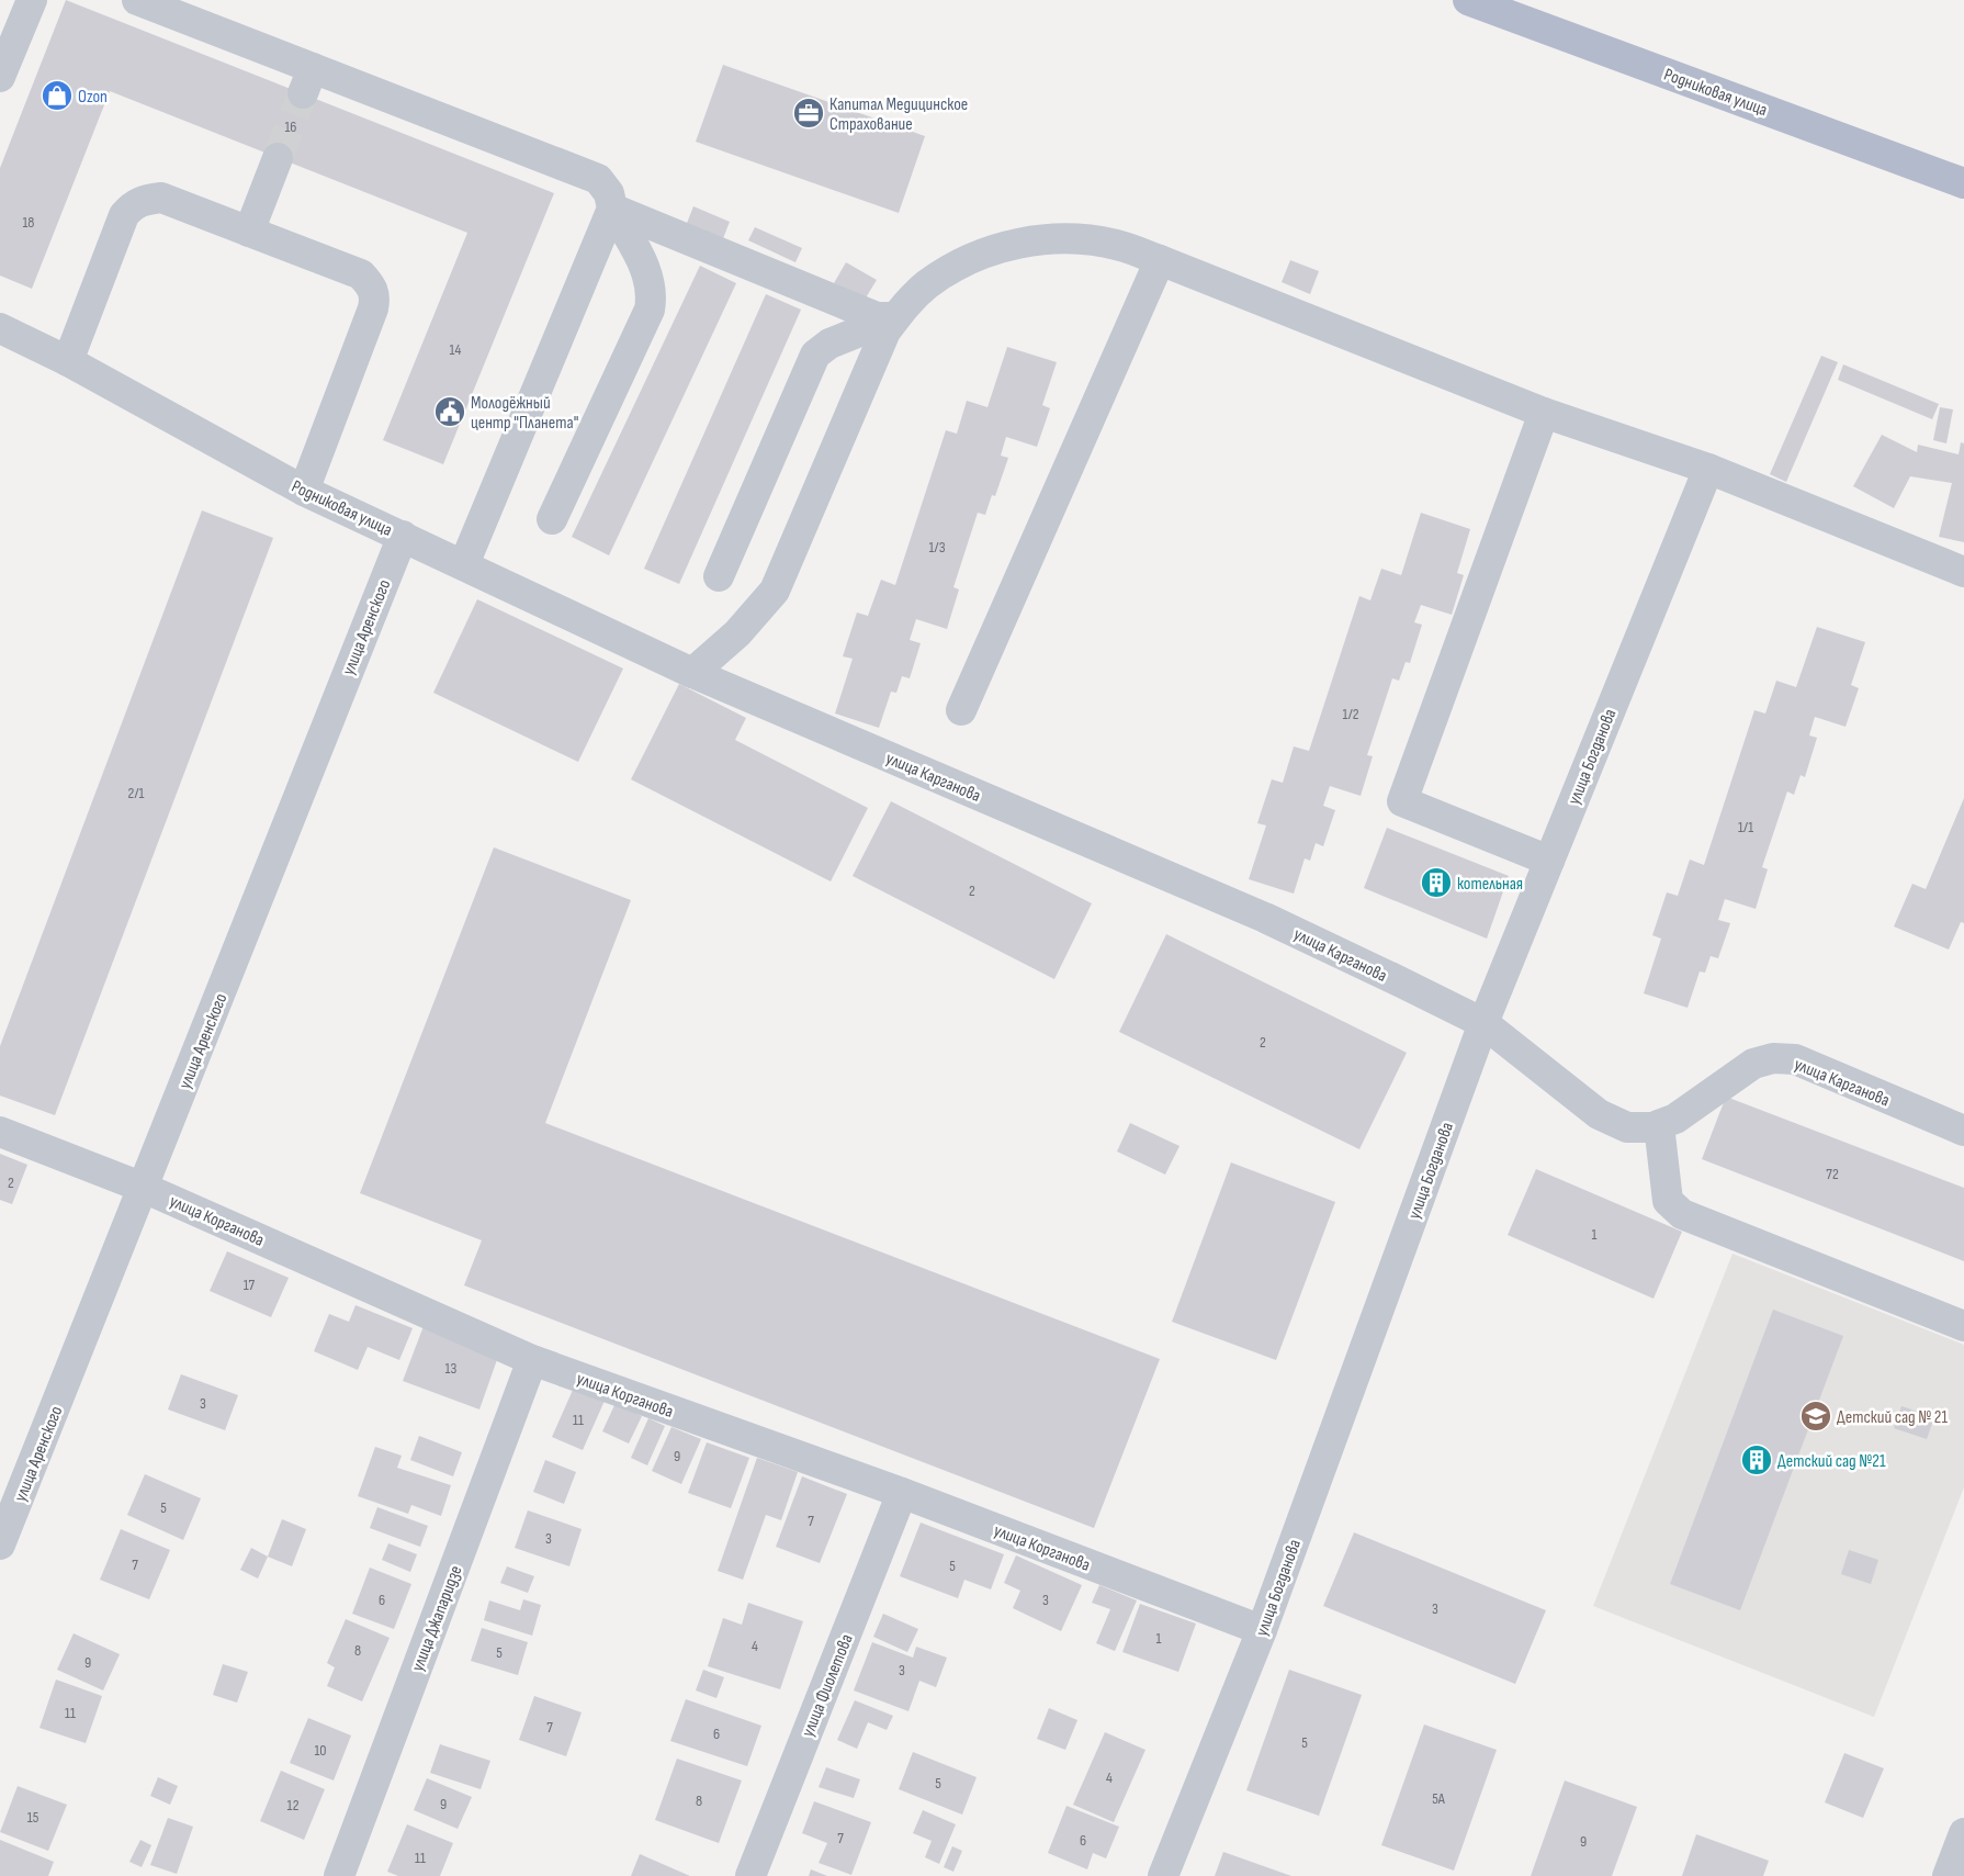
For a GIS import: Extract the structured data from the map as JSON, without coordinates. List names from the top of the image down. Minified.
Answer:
{"streets":{"main road":["Родниковая улица"],"street":["улица Аренского","улица Богданова","улица Карганова","улица Корганова","улица Джапаридзе","улица Фиолетова"]},"crossings":[["Родниковая улица","улица Аренского"],["Родниковая улица","улица Карганова"],["улица Аренского","улица Корганова"],["улица Богданова","улица Карганова"],["улица Богданова","улица Корганова"],["улица Корганова","улица Джапаридзе"],["улица Корганова","улица Фиолетова"]],"places":{"shop":["Ozon"],"office":["Капитал Медицинское Страхование"],"public building":["Молодёжный центр \"Планета\""],"building":["котельная","Детский сад №21"],"school or university":["Детский сад № 21"]},"house_numbers":["16","18","14","1/3","1/2","2/1","1/1","2","2","72","2","1","17","13","3","11","9","5","7","3","7","5","6","3","3","1","4","8","5","9","3","11","7","6","5","10","4","5","5А","8","9","12","15","7","6","9","11"]}
